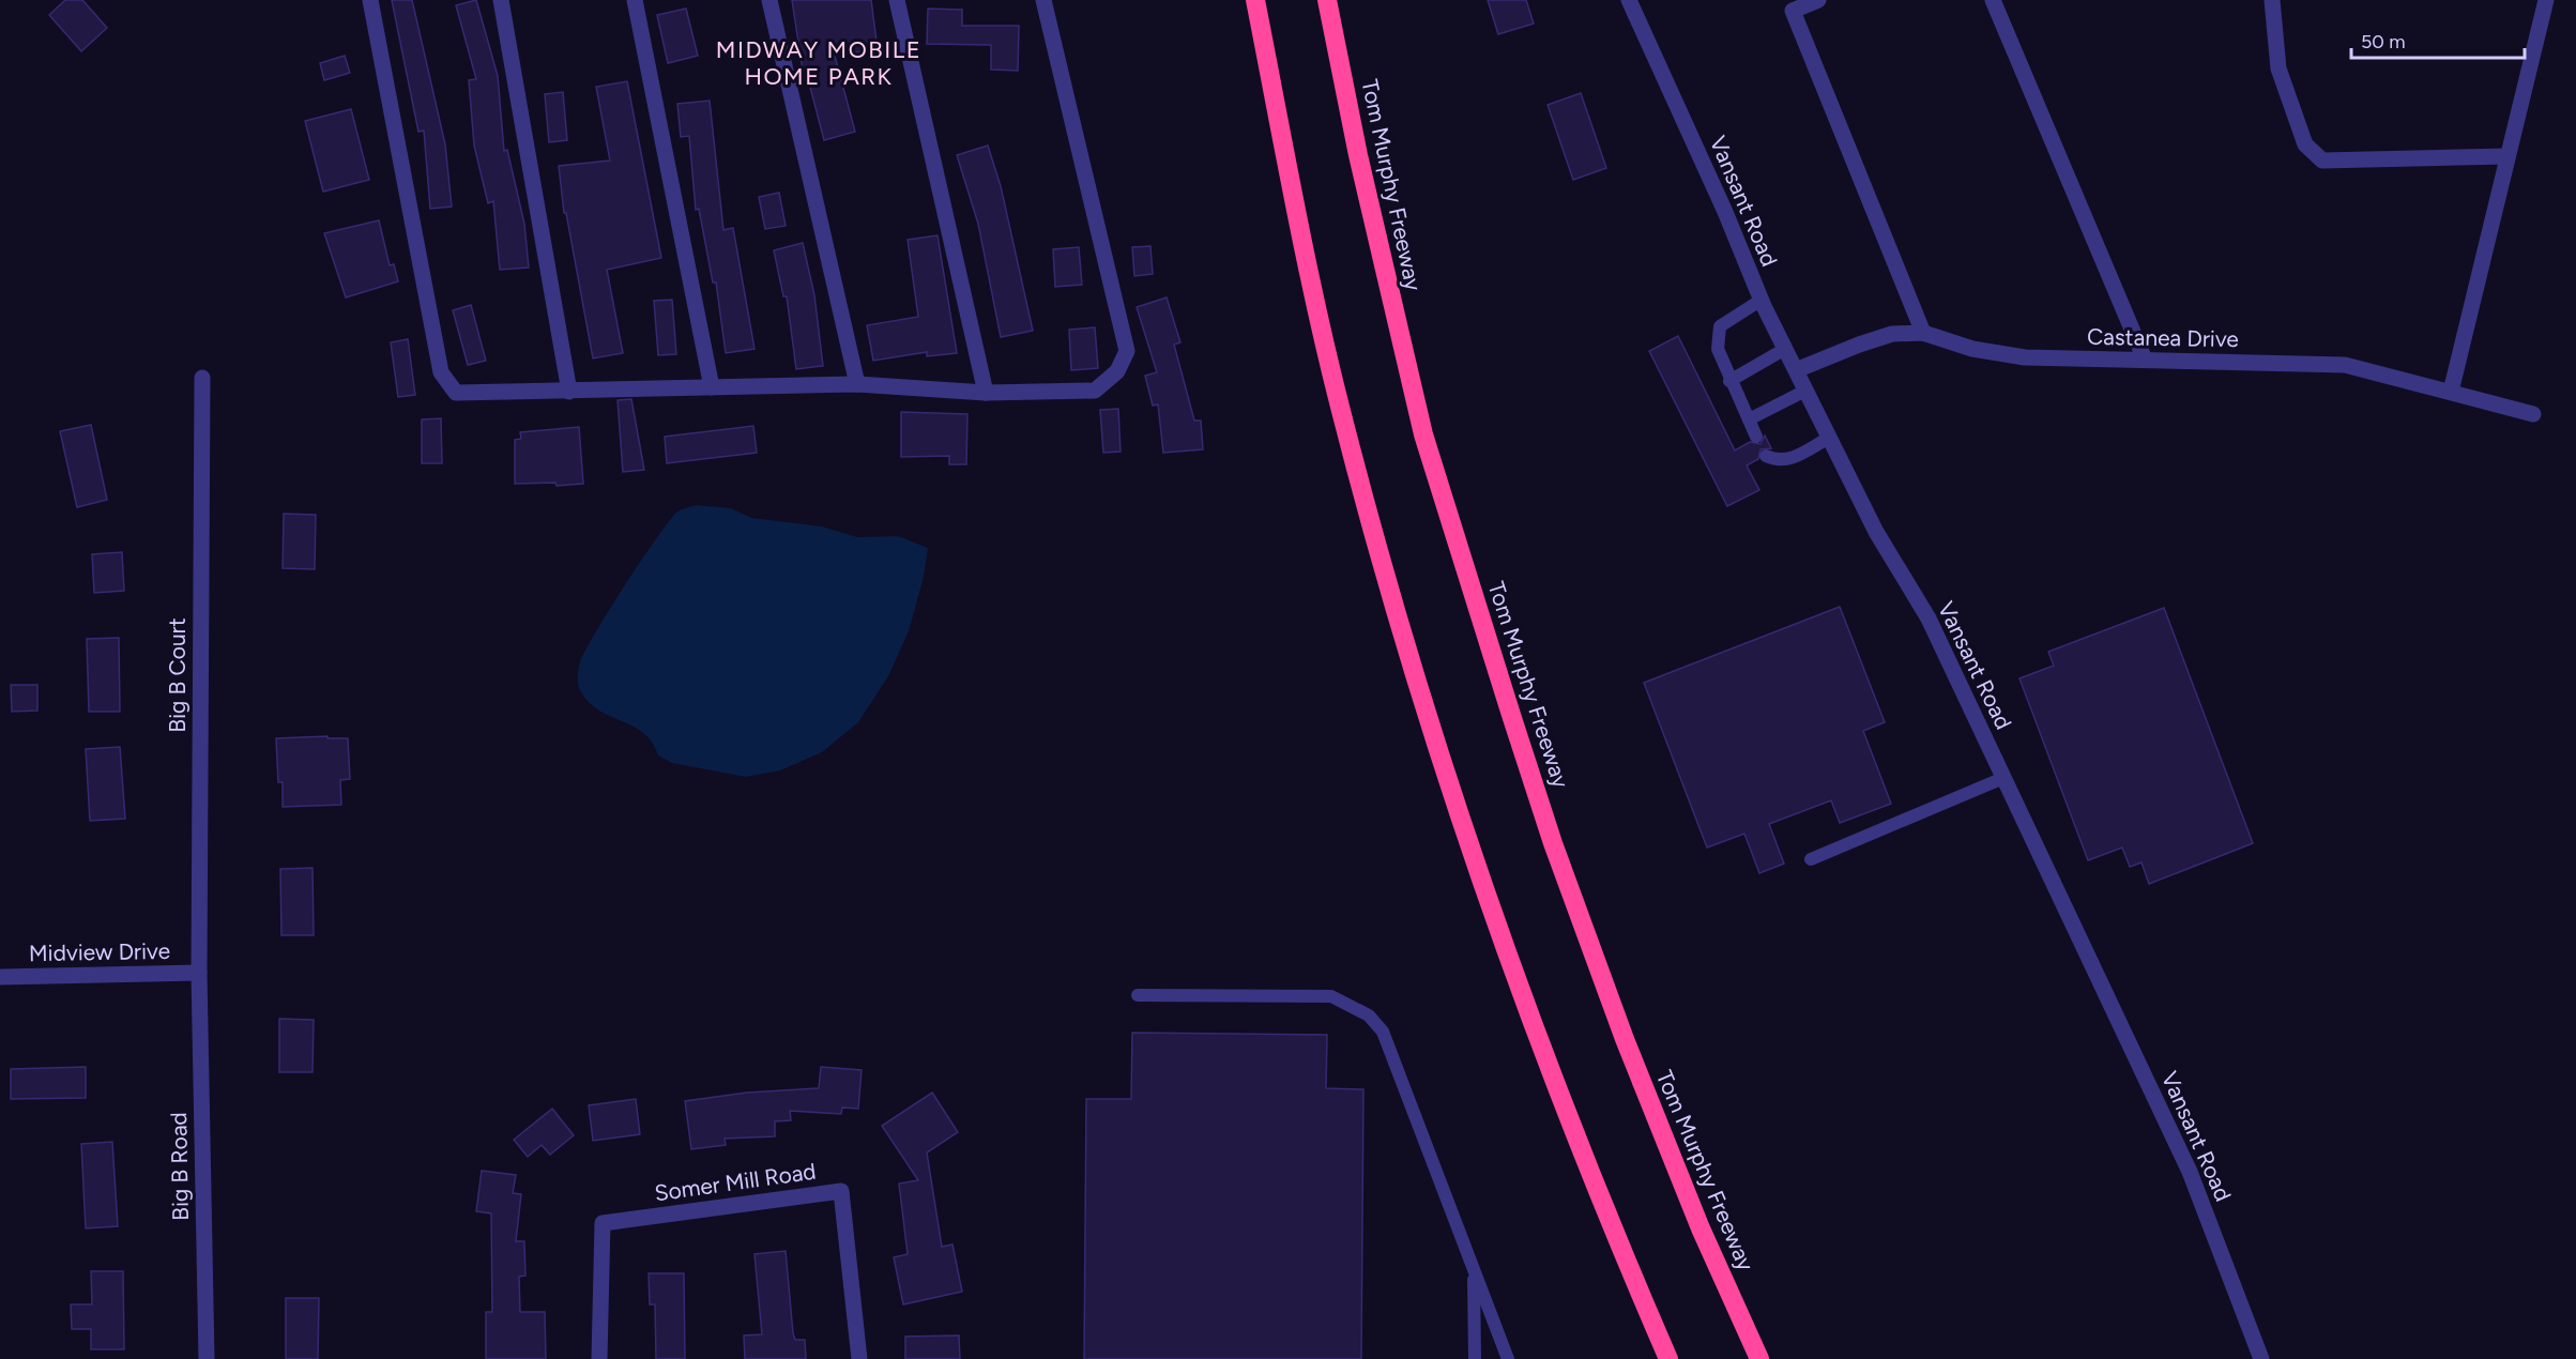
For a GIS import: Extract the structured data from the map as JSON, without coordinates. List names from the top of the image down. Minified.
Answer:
{"streets":{"highway":["Tom Murphy Freeway"],"street":["Vansant Road","Castanea Drive","Big B Court","Midview Drive","Big B Road","Somer Mill Road"]},"crossings":[["Vansant Road","Castanea Drive"],["Big B Court","Midview Drive"],["Big B Court","Big B Road"],["Midview Drive","Big B Road"]],"districts":["MIDWAY MOBILE HOME PARK"],"scale_bar":"50 m"}
